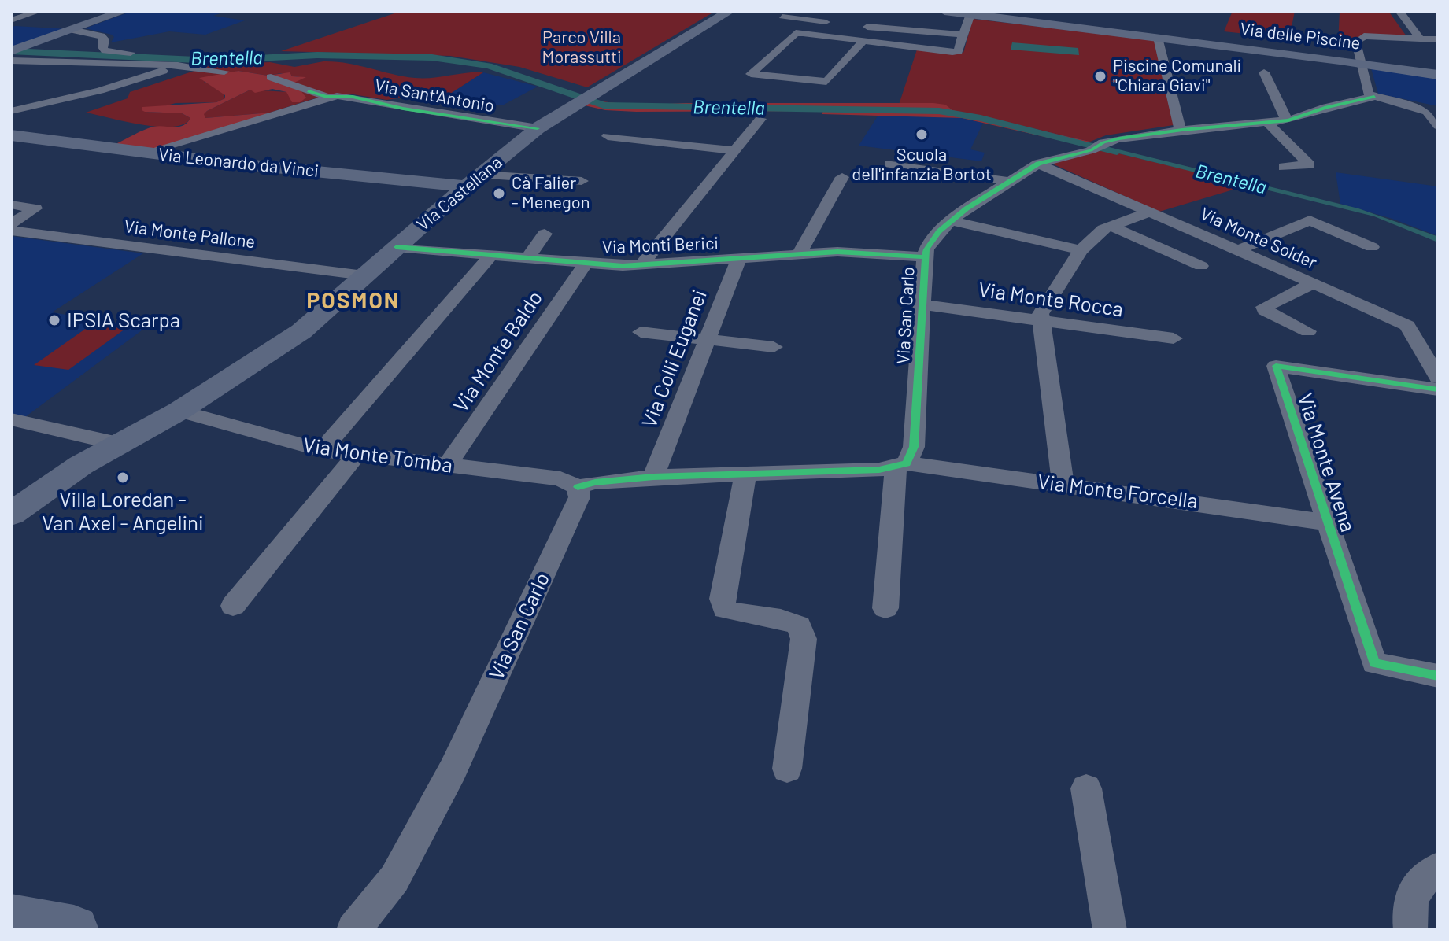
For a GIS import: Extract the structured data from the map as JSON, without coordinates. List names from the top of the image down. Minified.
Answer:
{"streets":{"street":["Via delle Piscine","Via Sant'Antonio","Via Leonardo da Vinci","Via Castellana","Via Monte Pallone","Via Monte Solder","Via Monti Berici","Via Monte Rocca","Via San Carlo","Via Monte Baldo","Via Colli Euganei","Via Monte Tomba","Via Monte Avena","Via Monte Forcella"]},"crossings":[["Via Sant'Antonio","Via Leonardo da Vinci"],["Via Sant'Antonio","Via Castellana"],["Via Leonardo da Vinci","Via Castellana"],["Via Castellana","Via Monte Pallone"],["Via Castellana","Via Monti Berici"],["Via Castellana","Via Monte Tomba"],["Via Monte Solder","Via San Carlo"],["Via Monti Berici","Via San Carlo"],["Via Monti Berici","Via Monte Baldo"],["Via Monti Berici","Via Colli Euganei"],["Via Monte Rocca","Via San Carlo"],["Via San Carlo","Via Monte Tomba"],["Via San Carlo","Via Monte Forcella"],["Via Monte Baldo","Via Monte Tomba"],["Via Monte Avena","Via Monte Forcella"]],"districts":["POSMON"],"water":["Brentella"],"parks":["Parco Villa Morassutti"],"places":["Piscine Comunali \"Chiara Giavi\"","Scuola dell'infanzia Bortot","Cà Falier - Menegon","IPSIA Scarpa","Villa Loredan - Van Axel - Angelini"]}
